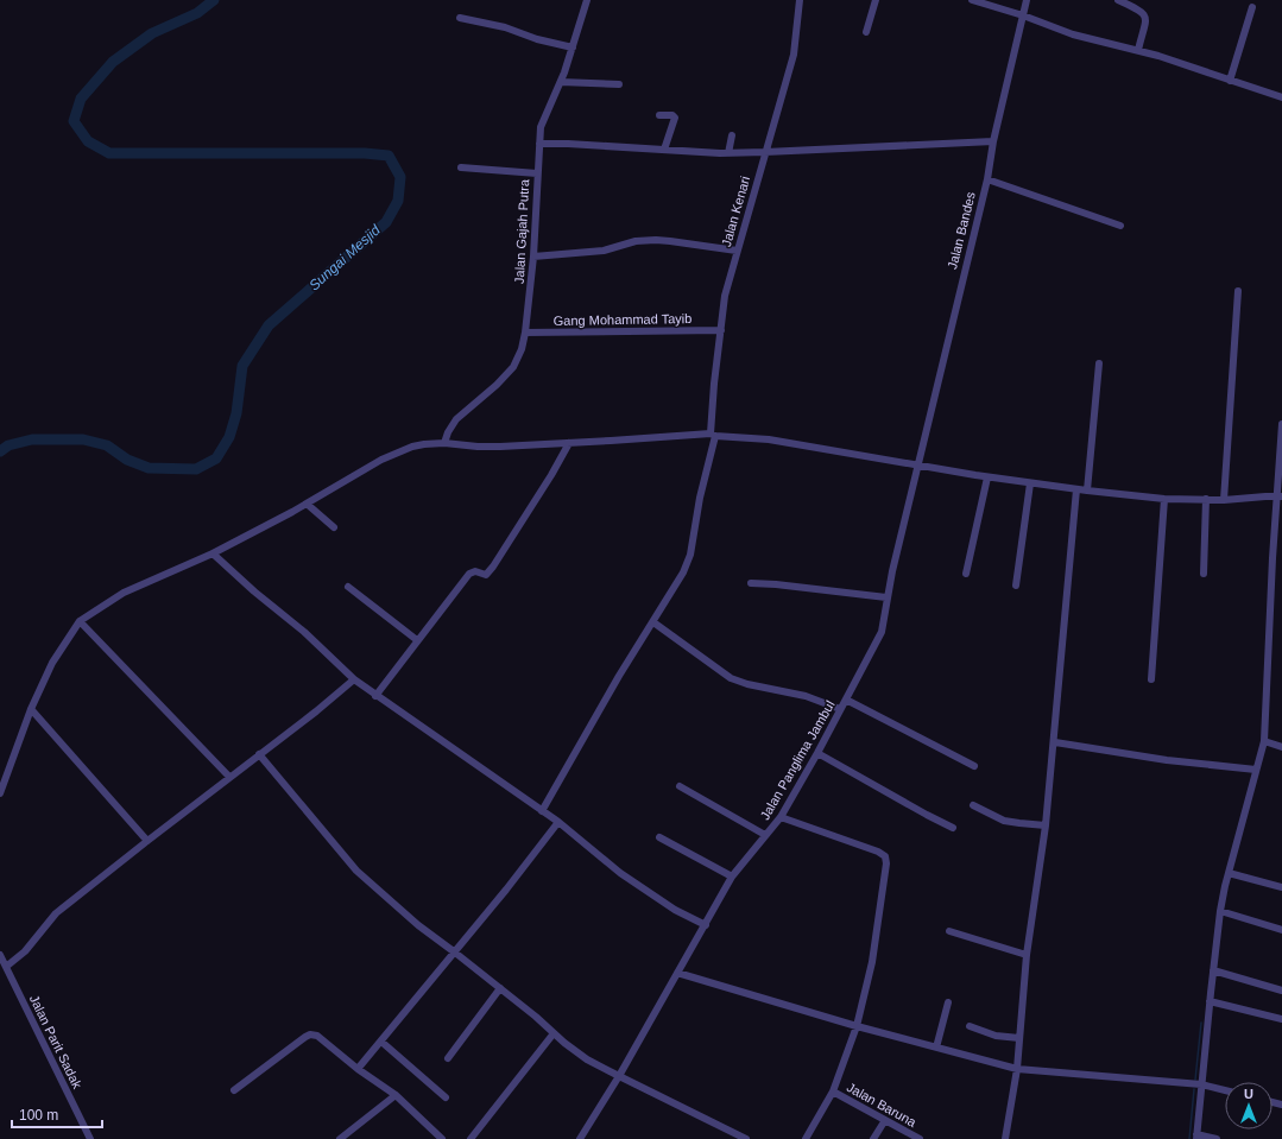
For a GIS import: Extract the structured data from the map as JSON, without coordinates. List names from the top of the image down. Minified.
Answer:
{"streets":{"street":["Jalan Kenari","Jalan Bandes","Jalan Gajah Putra","Gang Mohammad Tayib","Jalan Panglima Jambul","Jalan Parit Sadak","Jalan Baruna"]},"crossings":[["Jalan Kenari","Gang Mohammad Tayib"],["Jalan Bandes","Jalan Panglima Jambul"],["Jalan Gajah Putra","Gang Mohammad Tayib"]],"water":["Sungai Mesjid"],"scale_bar":"100 m","north":"top"}
